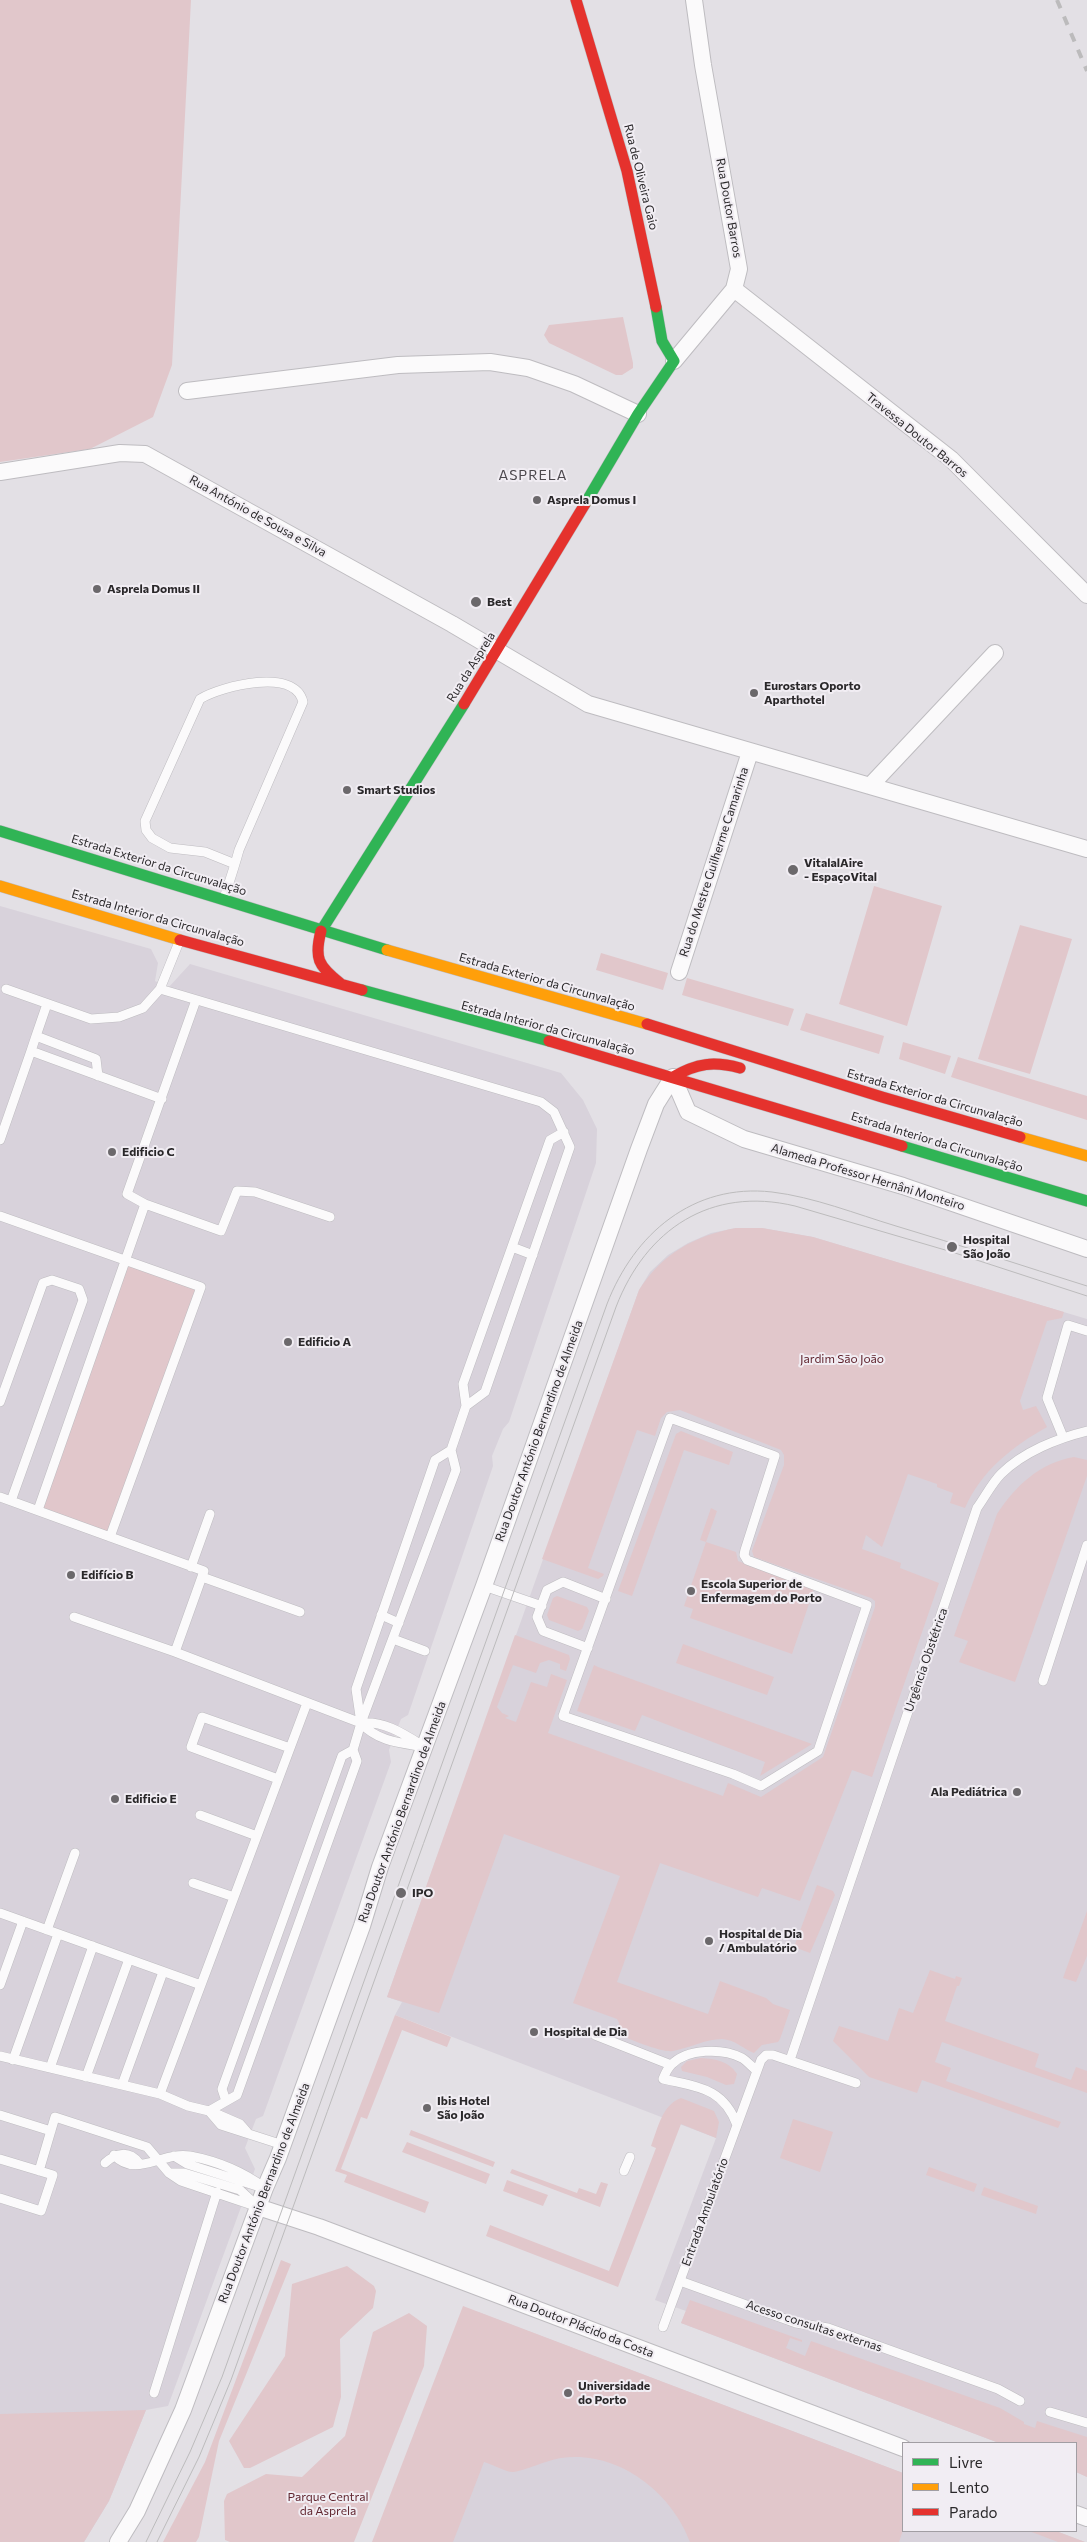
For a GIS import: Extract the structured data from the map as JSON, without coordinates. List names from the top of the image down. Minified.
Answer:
{"streets":{"main road":["Rua de Oliveira Gaio","Rua Doutor Barros","Rua da Asprela","Estrada Exterior da Circunvalação","Estrada Interior da Circunvalação"],"street":["Travessa Doutor Barros","Rua António de Sousa e Silva","Rua do Mestre Guilherme Camarinha","Alameda Professor Hernâni Monteiro","Rua Doutor António Bernardino de Almeida","Rua Doutor Plácido da Costa"],"lane":["Urgência Obstétrica","Entrada Ambulatório","Acesso consultas externas"]},"crossings":[["Rua de Oliveira Gaio","Rua Doutor Barros"],["Rua Doutor Barros","Travessa Doutor Barros"],["Rua Doutor Barros","Rua da Asprela"],["Rua António de Sousa e Silva","Rua da Asprela"],["Rua António de Sousa e Silva","Rua do Mestre Guilherme Camarinha"],["Rua da Asprela","Rua do Mestre Guilherme Camarinha"],["Rua da Asprela","Estrada Exterior da Circunvalação"],["Estrada Interior da Circunvalação","Alameda Professor Hernâni Monteiro"],["Estrada Interior da Circunvalação","Rua Doutor António Bernardino de Almeida"],["Alameda Professor Hernâni Monteiro","Rua Doutor António Bernardino de Almeida"],["Rua Doutor António Bernardino de Almeida","Rua Doutor Plácido da Costa"],["Entrada Ambulatório","Acesso consultas externas"]],"districts":["ASPRELA"],"parks":["Jardim São João","Parque Central da Asprela"],"places":["Asprela Domus I","Asprela Domus II","Best","Eurostars Oporto Aparthotel","Smart Studios","VitalalAire - EspaçoVital","Edificio C","Hospital São João","Edificio A","Edifício B","Escola Superior de Enfermagem do Porto","Ala Pediátrica","Edificio E","IPO","Hospital de Dia / Ambulatório","Hospital de Dia","Ibis Hotel São João","Universidade do Porto"],"legend":["Livre","Lento","Parado"]}
